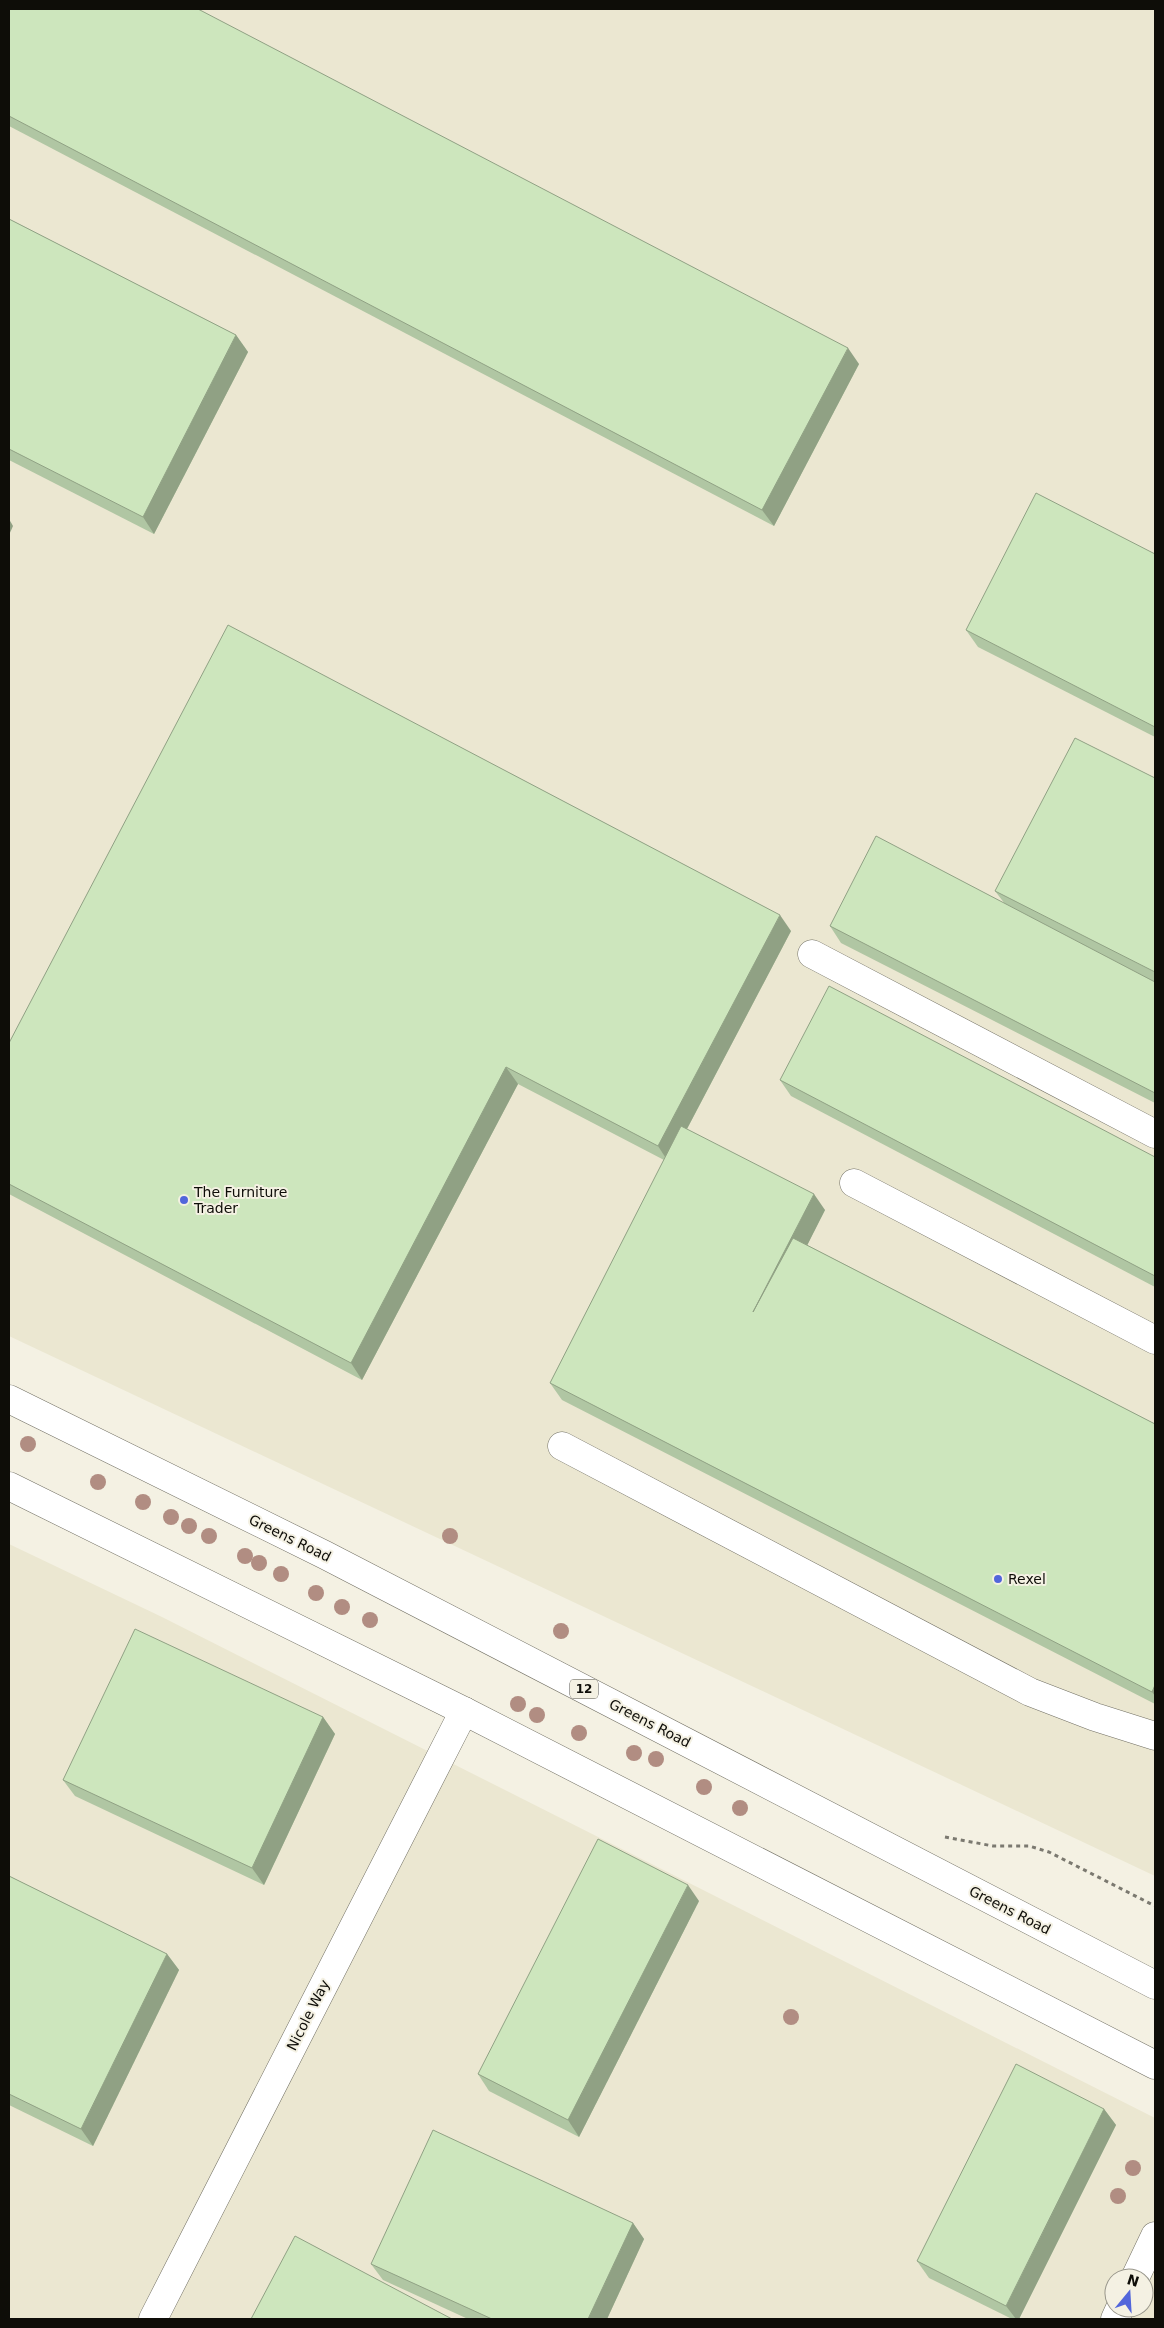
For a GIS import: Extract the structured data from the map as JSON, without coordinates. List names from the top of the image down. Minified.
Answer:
{"streets":{"main road":["Greens Road","12","Nicole Way"]},"places":["The Furniture Trader","Rexel"],"north":"top"}
